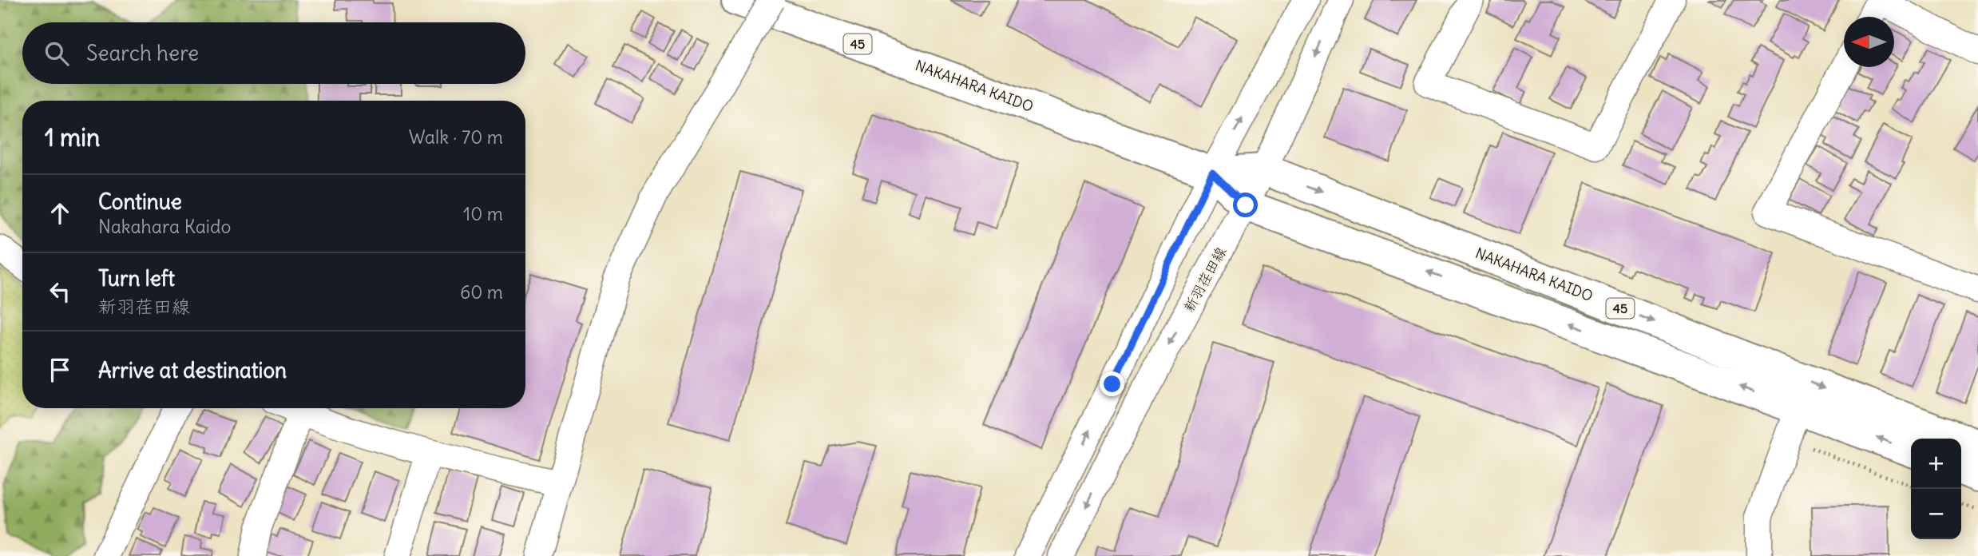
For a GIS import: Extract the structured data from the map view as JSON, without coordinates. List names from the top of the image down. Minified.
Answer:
{"streets":{"main road":["45","NAKAHARA KAIDO"],"street":["新羽荏田線"]},"crossings":[["NAKAHARA KAIDO","新羽荏田線"]],"north":"left","page":{"search":"Search here","heading":["1 min","Walk · 70 m"],"list":[["Continue","Nakahara Kaido","10 m"],["Turn left","新羽荏田線","60 m"],"Arrive at destination"],"map_buttons":["+","−"]}}
